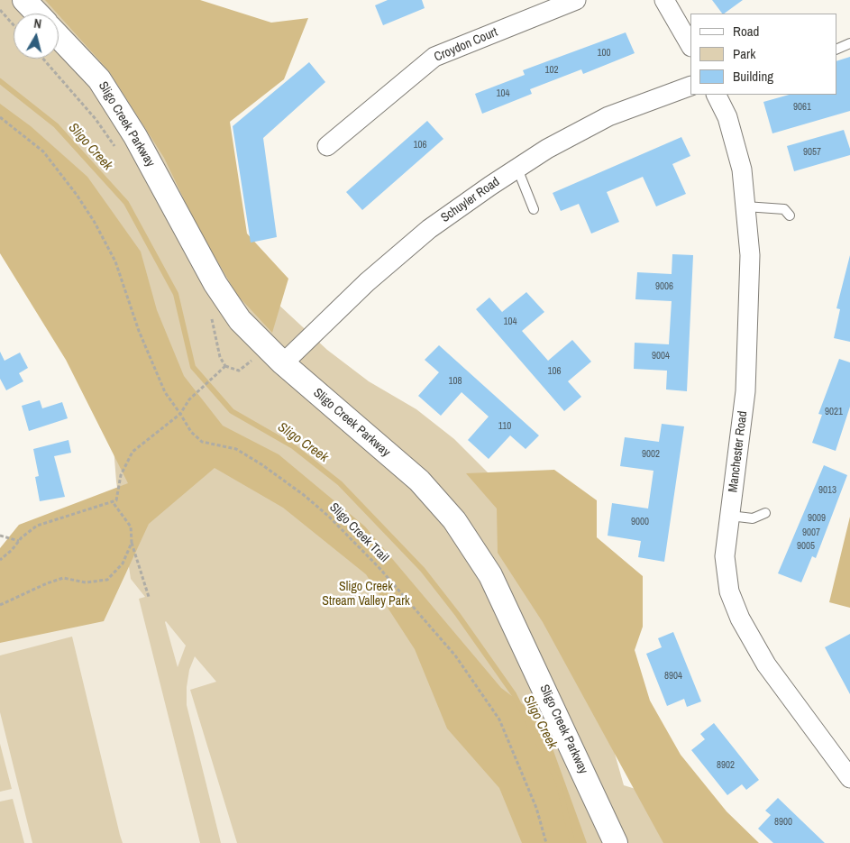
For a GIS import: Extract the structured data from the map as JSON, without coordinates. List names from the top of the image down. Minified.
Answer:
{"streets":{"street":["Croydon Court","Sligo Creek Parkway","Schuyler Road","Manchester Road"],"path":["Sligo Creek Trail"]},"crossings":[["Sligo Creek Parkway","Schuyler Road"]],"water":["Sligo Creek"],"parks":["Sligo Creek Stream Valley Park"],"house_numbers":["100","102","104","9061","106","9057","9006","104","9004","106","108","9021","110","9002","9013","9009","9000","9007","9005","8904","8902","8900"],"legend":["Road","Park","Building"],"north":"top"}
